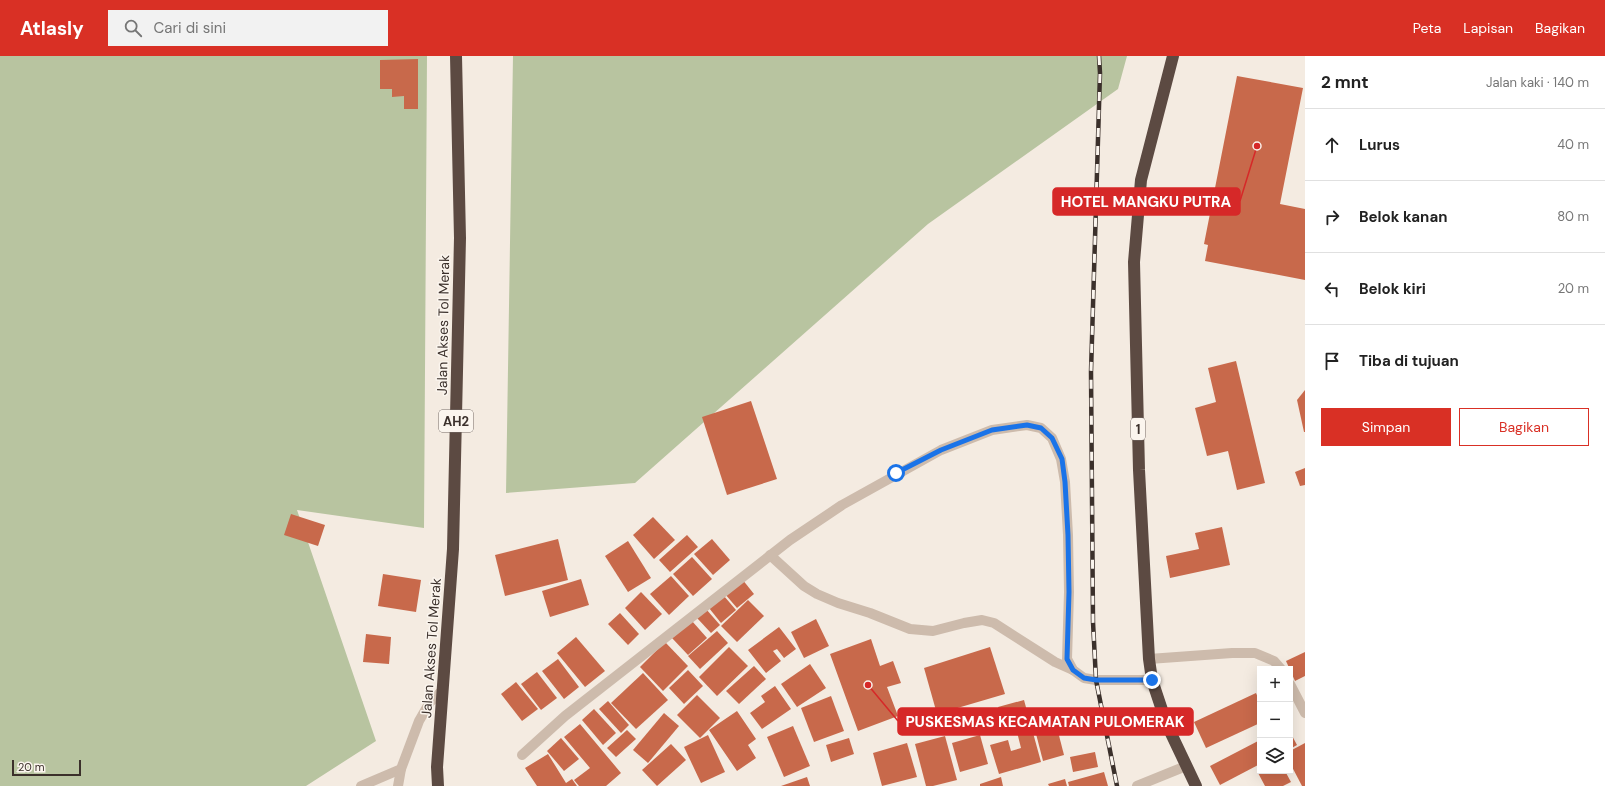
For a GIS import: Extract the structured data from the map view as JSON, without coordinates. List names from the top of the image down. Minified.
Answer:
{"streets":{"highway":["Jalan Akses Tol Merak","AH2","1"]},"places":["HOTEL MANGKU PUTRA","PUSKESMAS KECAMATAN PULOMERAK"],"scale_bar":"20 m","page":{"header":"Atlasly","search":"Cari di sini","nav":["Peta","Lapisan","Bagikan"],"heading":["2 mnt","Jalan kaki · 140 m"],"list":[["Lurus","40 m"],["Belok kanan","80 m"],["Belok kiri","20 m"],"Tiba di tujuan"],"buttons":["Simpan","Bagikan"],"map_buttons":["+","−"],"scale":"20 m"}}
